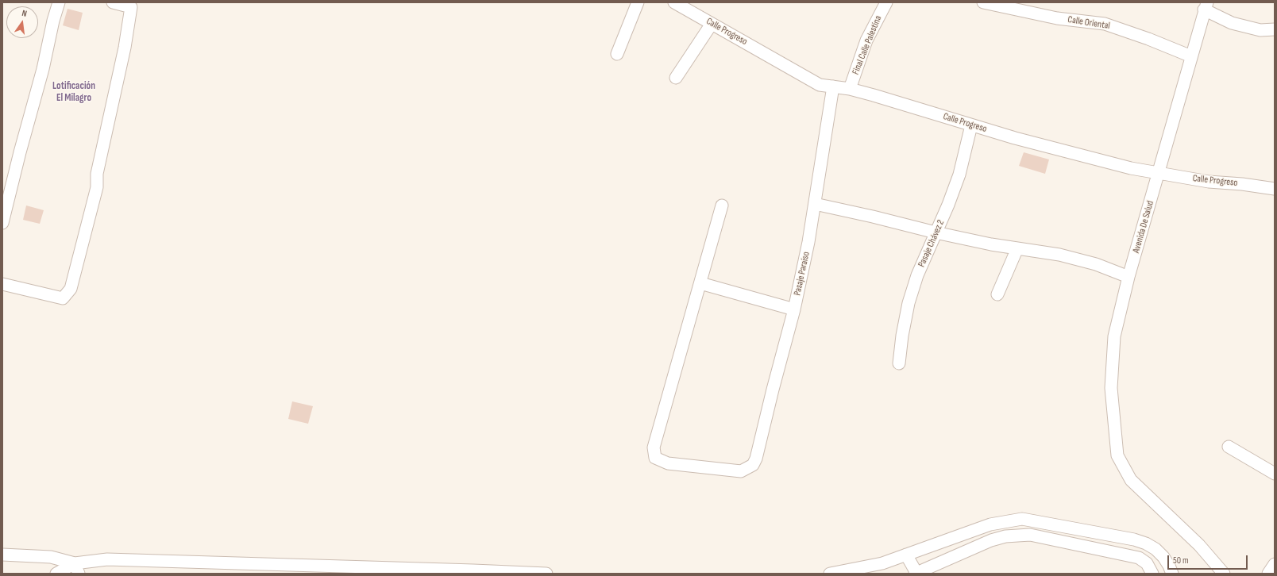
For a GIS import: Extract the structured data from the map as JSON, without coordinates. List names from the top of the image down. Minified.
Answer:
{"streets":{"street":["Calle Oriental","Calle Progreso","Final Calle Palestina","Avenida De Salud","Pasaje Chávez 2","Pasaje Paraíso"]},"crossings":[["Calle Oriental","Avenida De Salud"],["Calle Progreso","Final Calle Palestina"],["Calle Progreso","Avenida De Salud"],["Calle Progreso","Pasaje Chávez 2"],["Calle Progreso","Pasaje Paraíso"]],"districts":["Lotificación El Milagro"],"scale_bar":"50 m","north":"top"}
